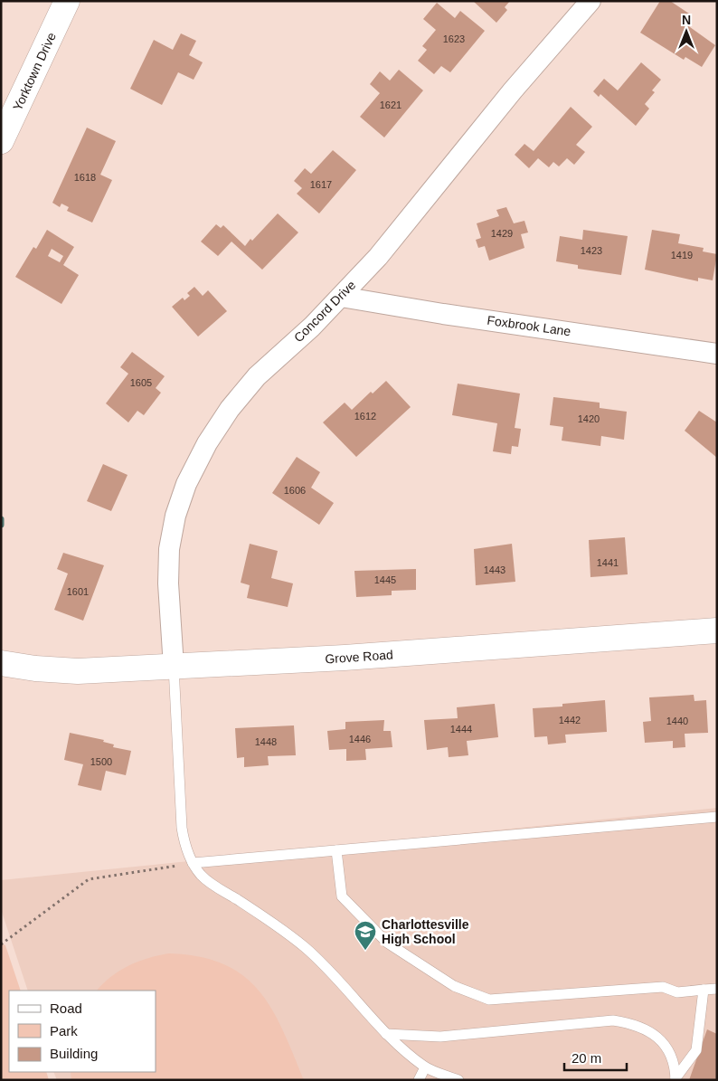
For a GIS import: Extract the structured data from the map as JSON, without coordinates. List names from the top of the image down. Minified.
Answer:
{"streets":{"street":["Yorktown Drive","Concord Drive","Foxbrook Lane","Grove Road"]},"crossings":[["Concord Drive","Foxbrook Lane"],["Concord Drive","Grove Road"]],"places":{"school or university":["Charlottesville High School"]},"house_numbers":["1623","1621","1618","1617","1429","1423","1419","1605","1612","1420","1606","1441","1443","1445","1601","1442","1440","1444","1446","1448","1500"],"legend":["Road","Park","Building"],"scale_bar":"20 m","north":"top"}
